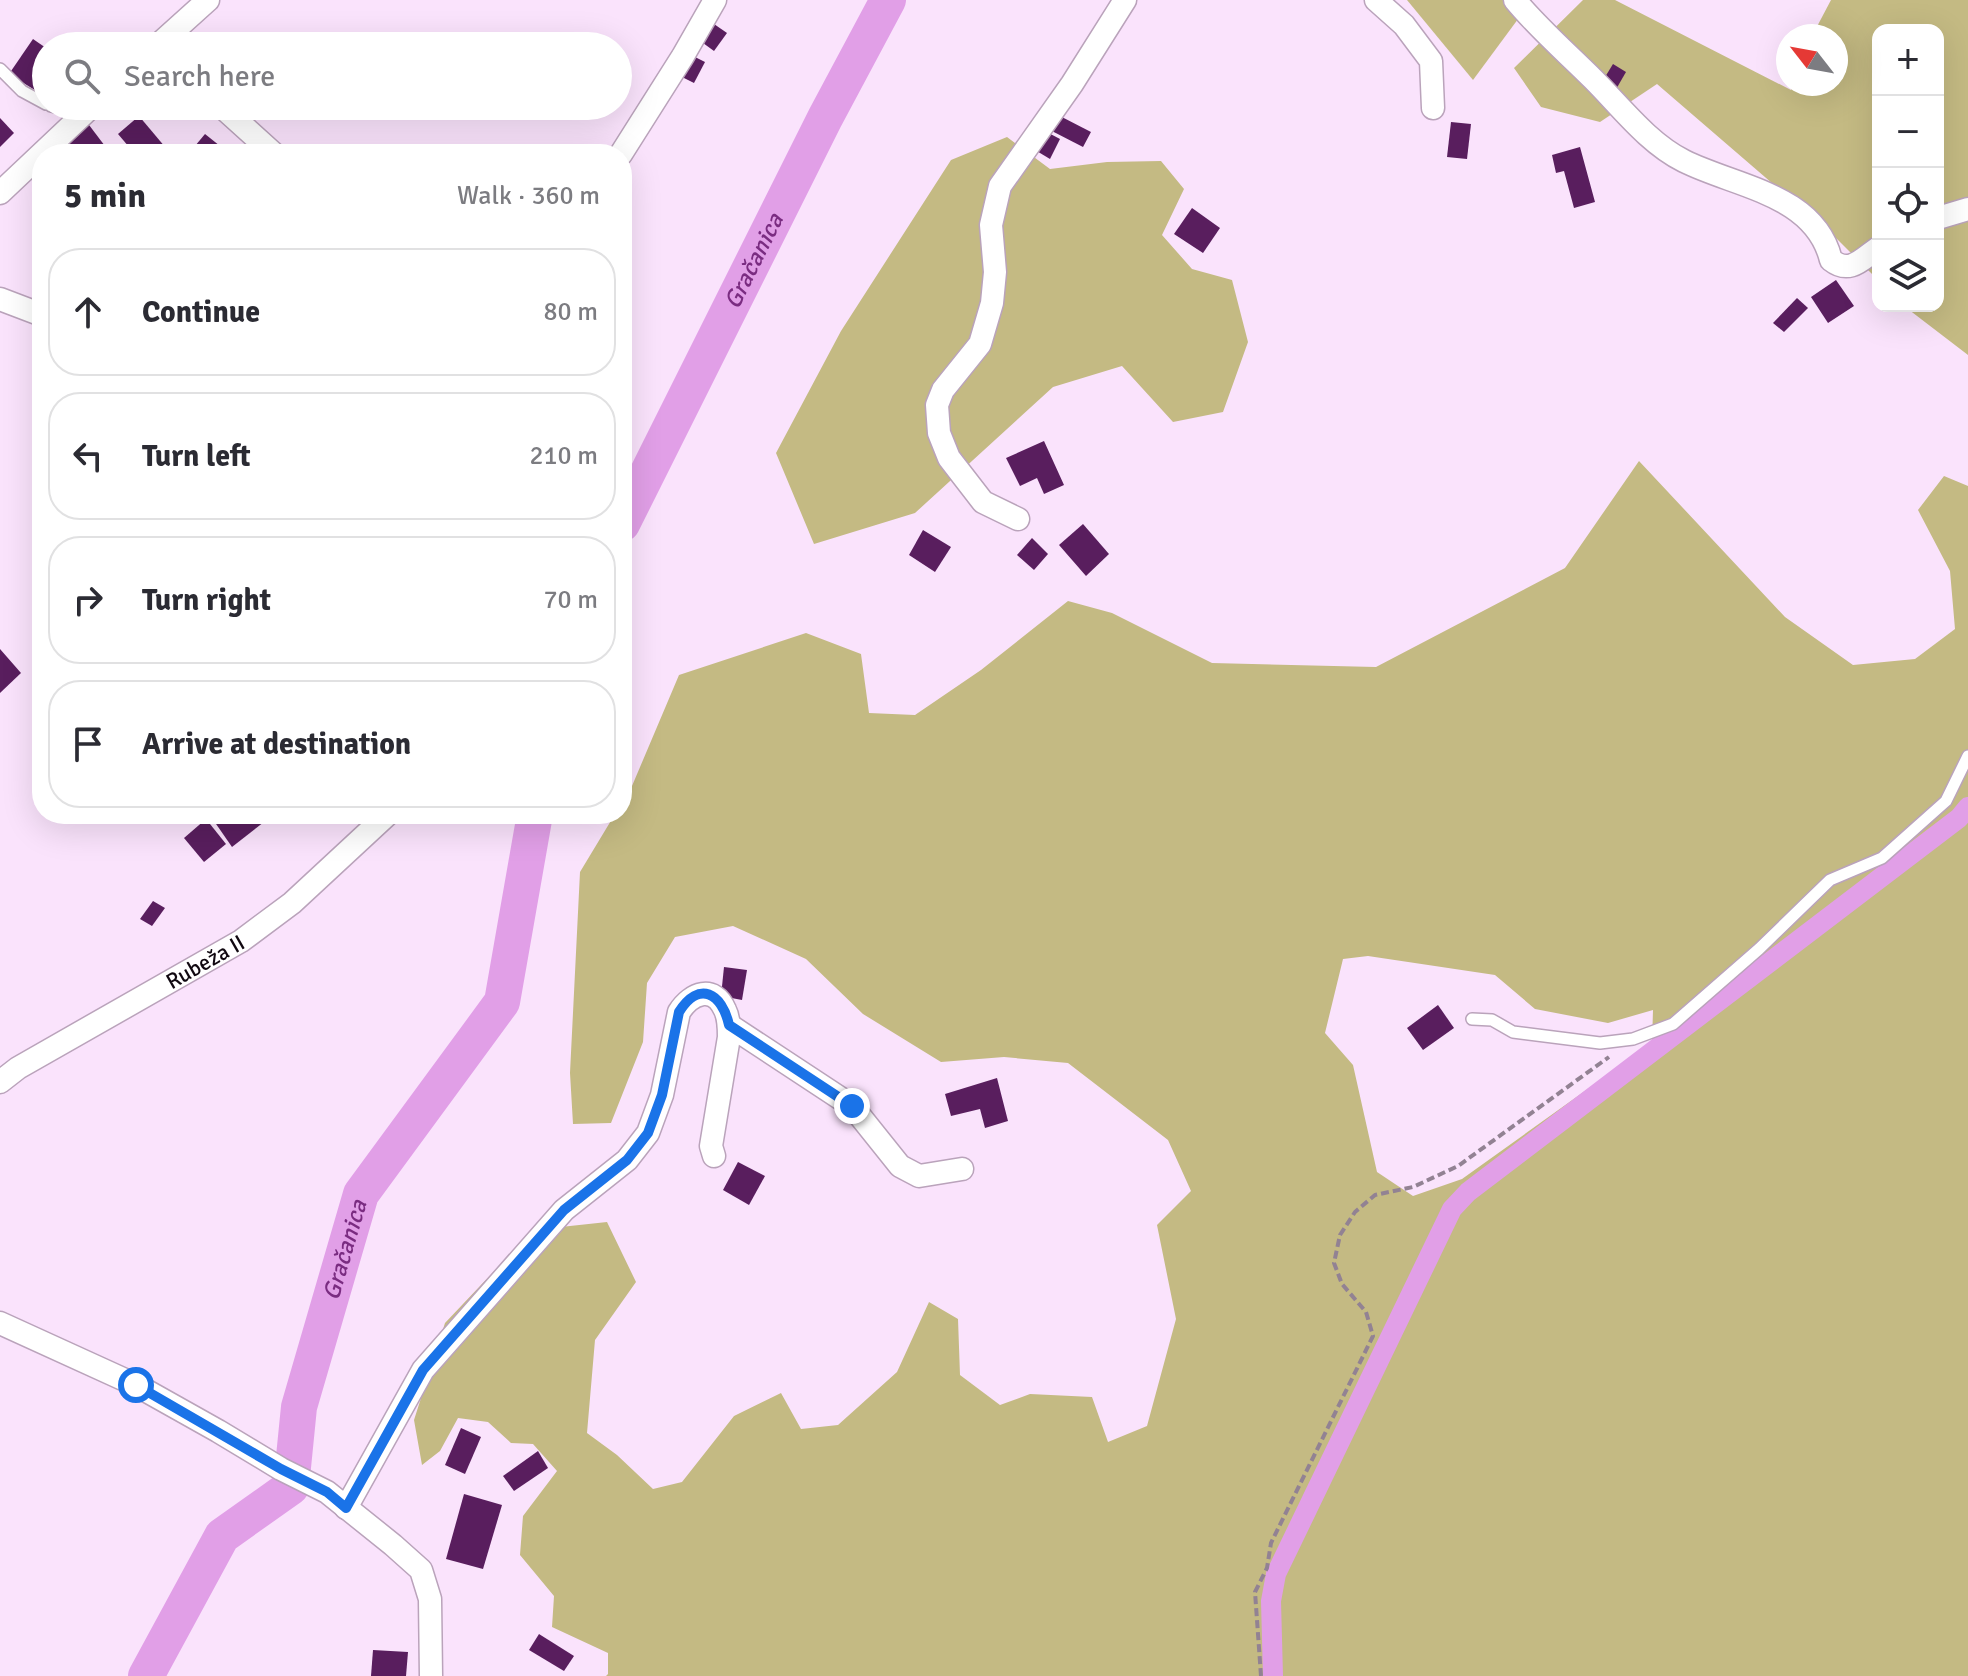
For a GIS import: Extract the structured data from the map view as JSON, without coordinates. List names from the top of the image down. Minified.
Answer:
{"streets":{"street":["Rubeža II"]},"water":["Gračanica"],"north":"top left","page":{"map_buttons":["+","−"],"search":"Search here","heading":["5 min","Walk · 360 m"],"list":[["Continue","80 m"],["Turn left","210 m"],["Turn right","70 m"],"Arrive at destination"]}}
